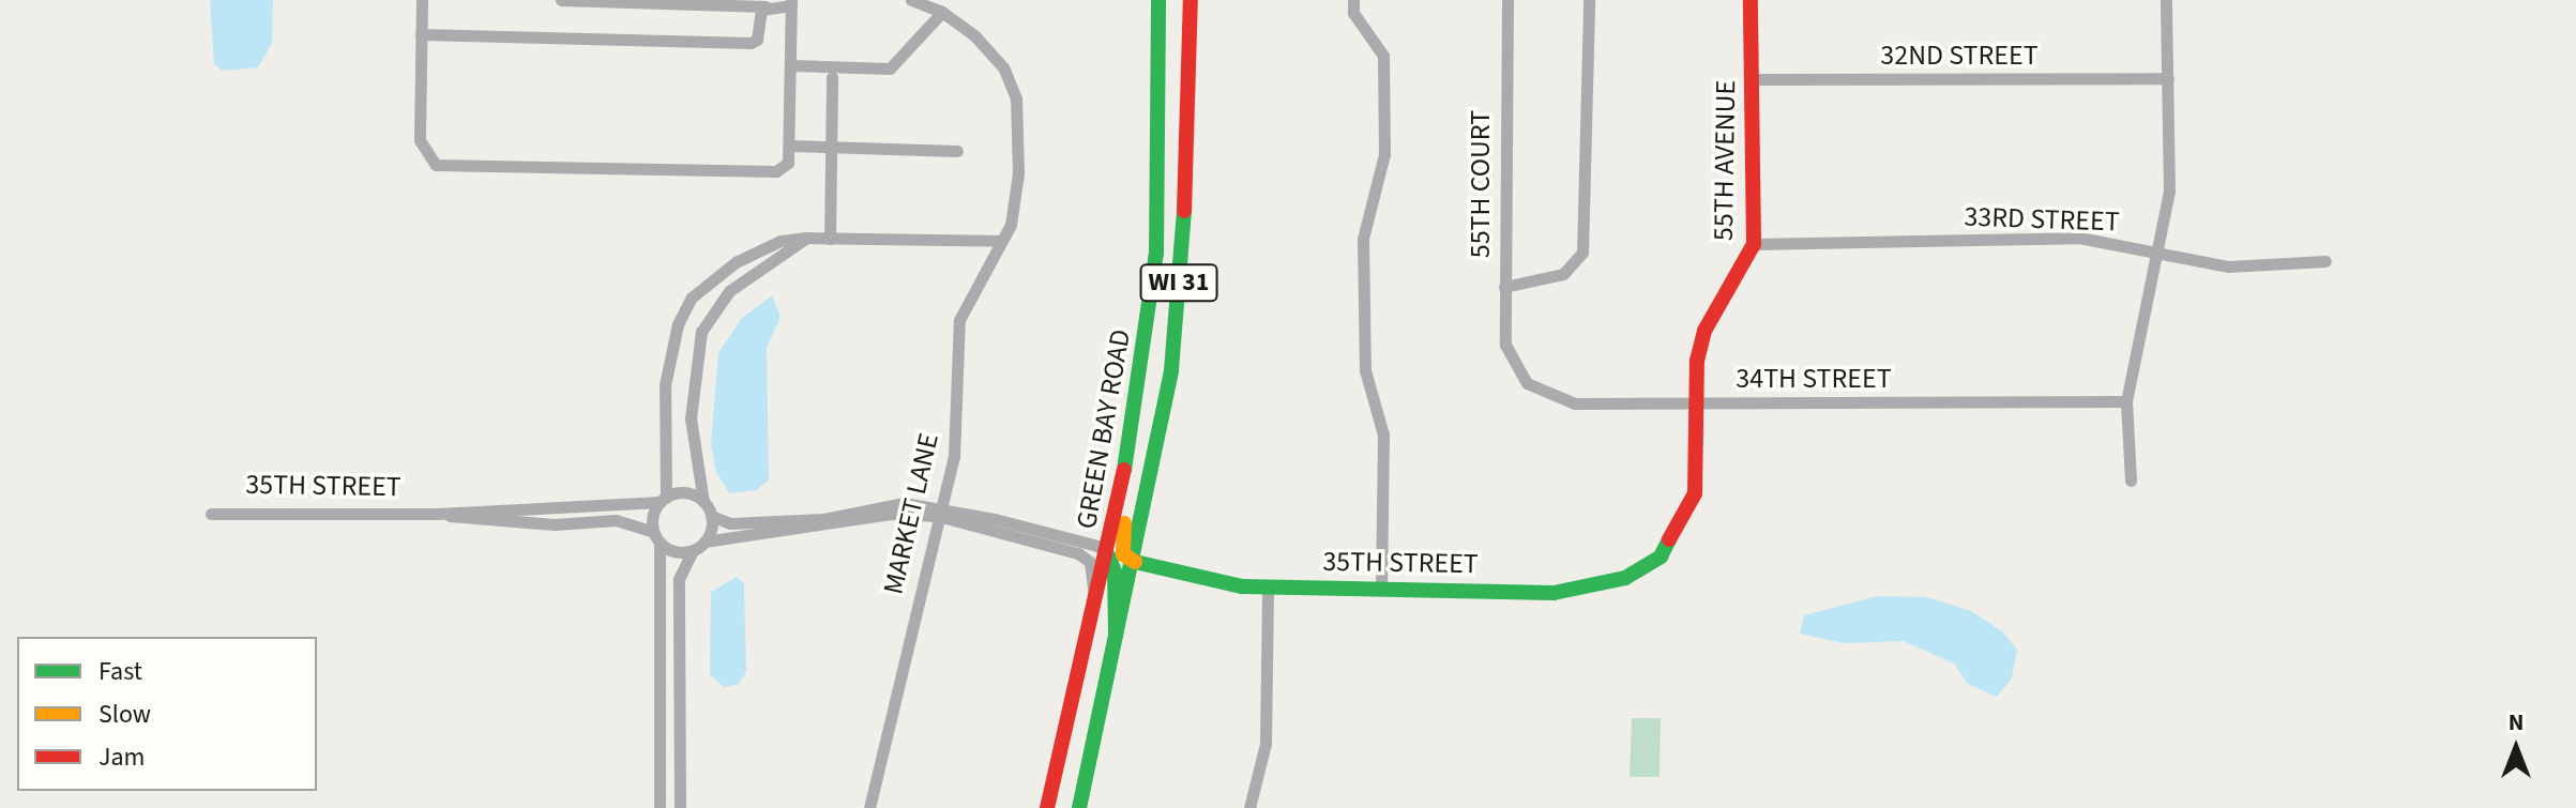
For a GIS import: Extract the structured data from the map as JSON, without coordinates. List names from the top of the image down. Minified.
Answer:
{"streets":{"main road":["55TH AVENUE","WI 31","GREEN BAY ROAD","35TH STREET"],"street":["32ND STREET","55TH COURT","33RD STREET","34TH STREET","MARKET LANE"]},"crossings":[["32ND STREET","55TH AVENUE"],["55TH AVENUE","33RD STREET"],["55TH AVENUE","34TH STREET"],["55TH AVENUE","35TH STREET"],["55TH COURT","34TH STREET"],["GREEN BAY ROAD","35TH STREET"]],"legend":["Fast","Slow","Jam"],"north":"top"}
